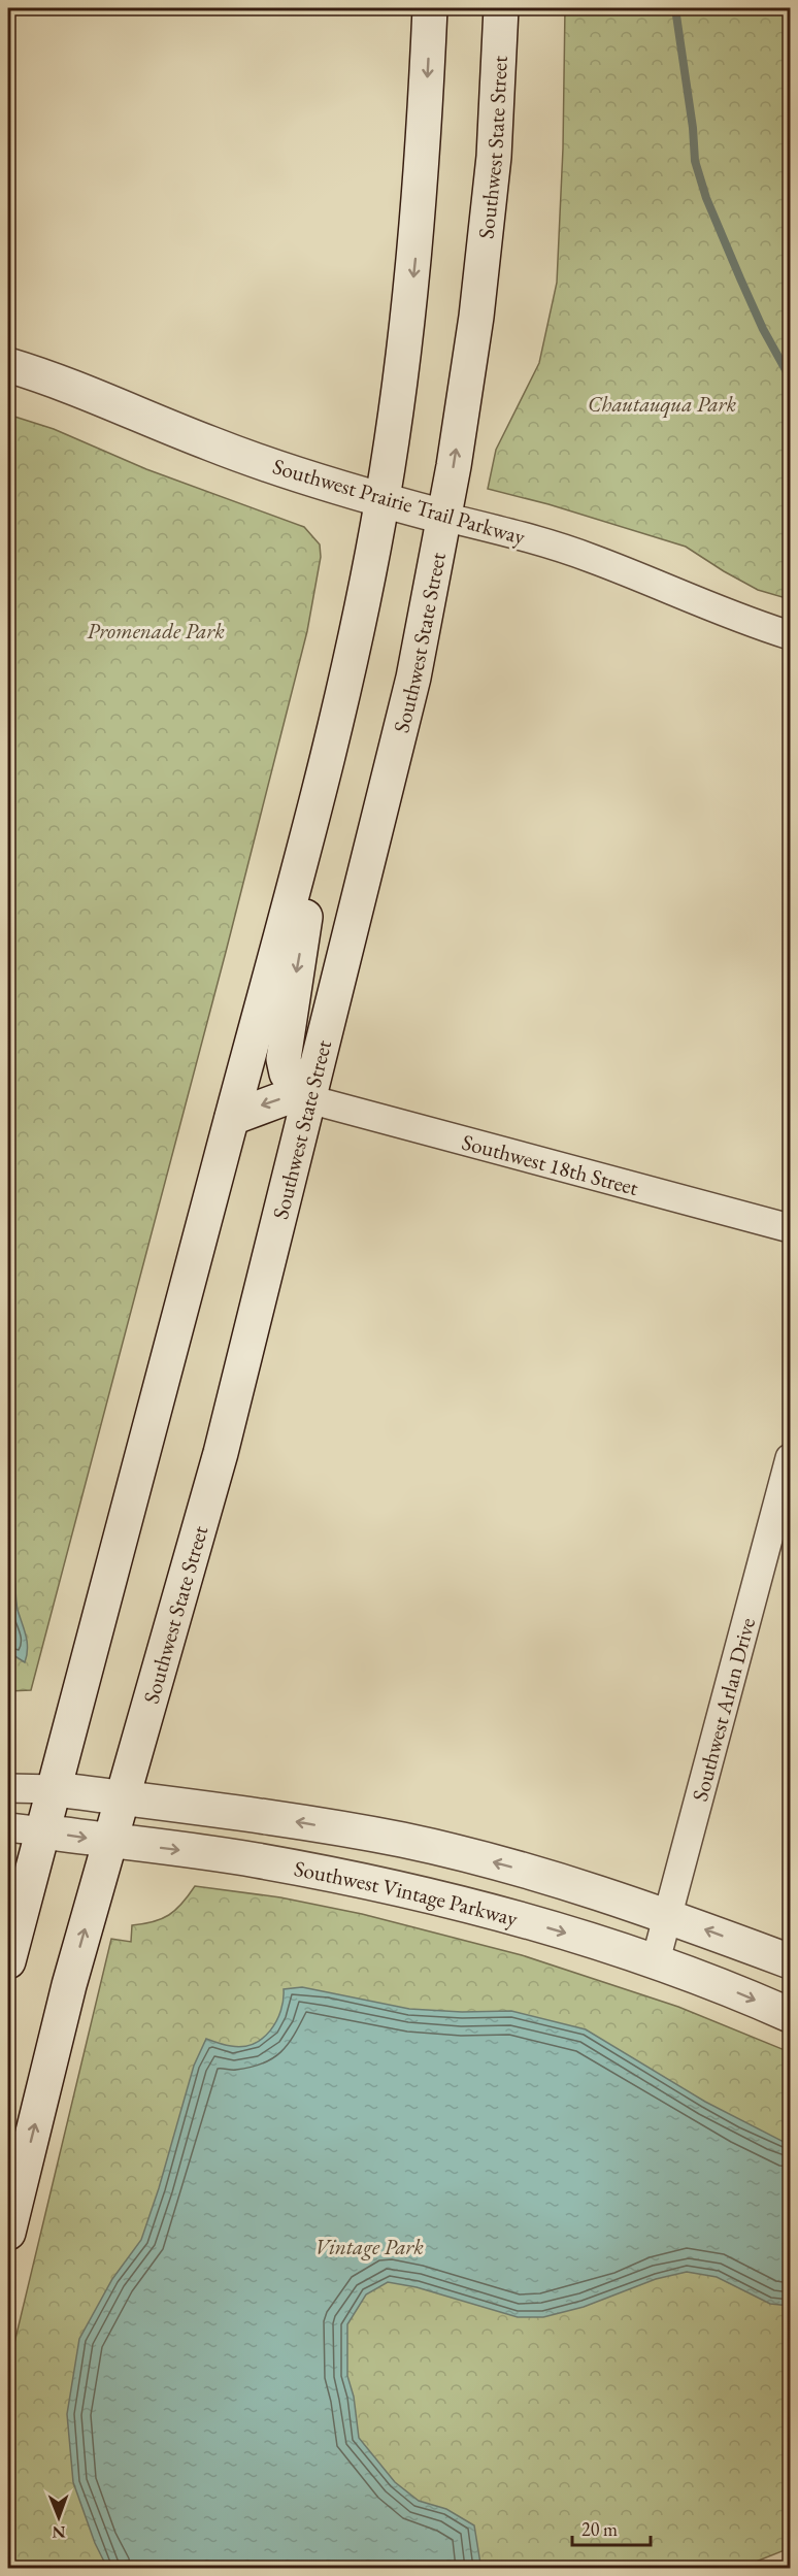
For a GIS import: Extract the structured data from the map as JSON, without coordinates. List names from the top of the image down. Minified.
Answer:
{"streets":{"main road":["Southwest State Street","Southwest Prairie Trail Parkway","Southwest Vintage Parkway"],"street":["Southwest 18th Street","Southwest Arlan Drive"]},"crossings":[["Southwest State Street","Southwest Prairie Trail Parkway"],["Southwest State Street","Southwest 18th Street"],["Southwest State Street","Southwest Vintage Parkway"],["Southwest Arlan Drive","Southwest Vintage Parkway"]],"one_way":["Southwest Vintage Parkway"],"parks":["Chautauqua Park","Promenade Park","Vintage Park"],"scale_bar":"20 m","north":"bottom"}
